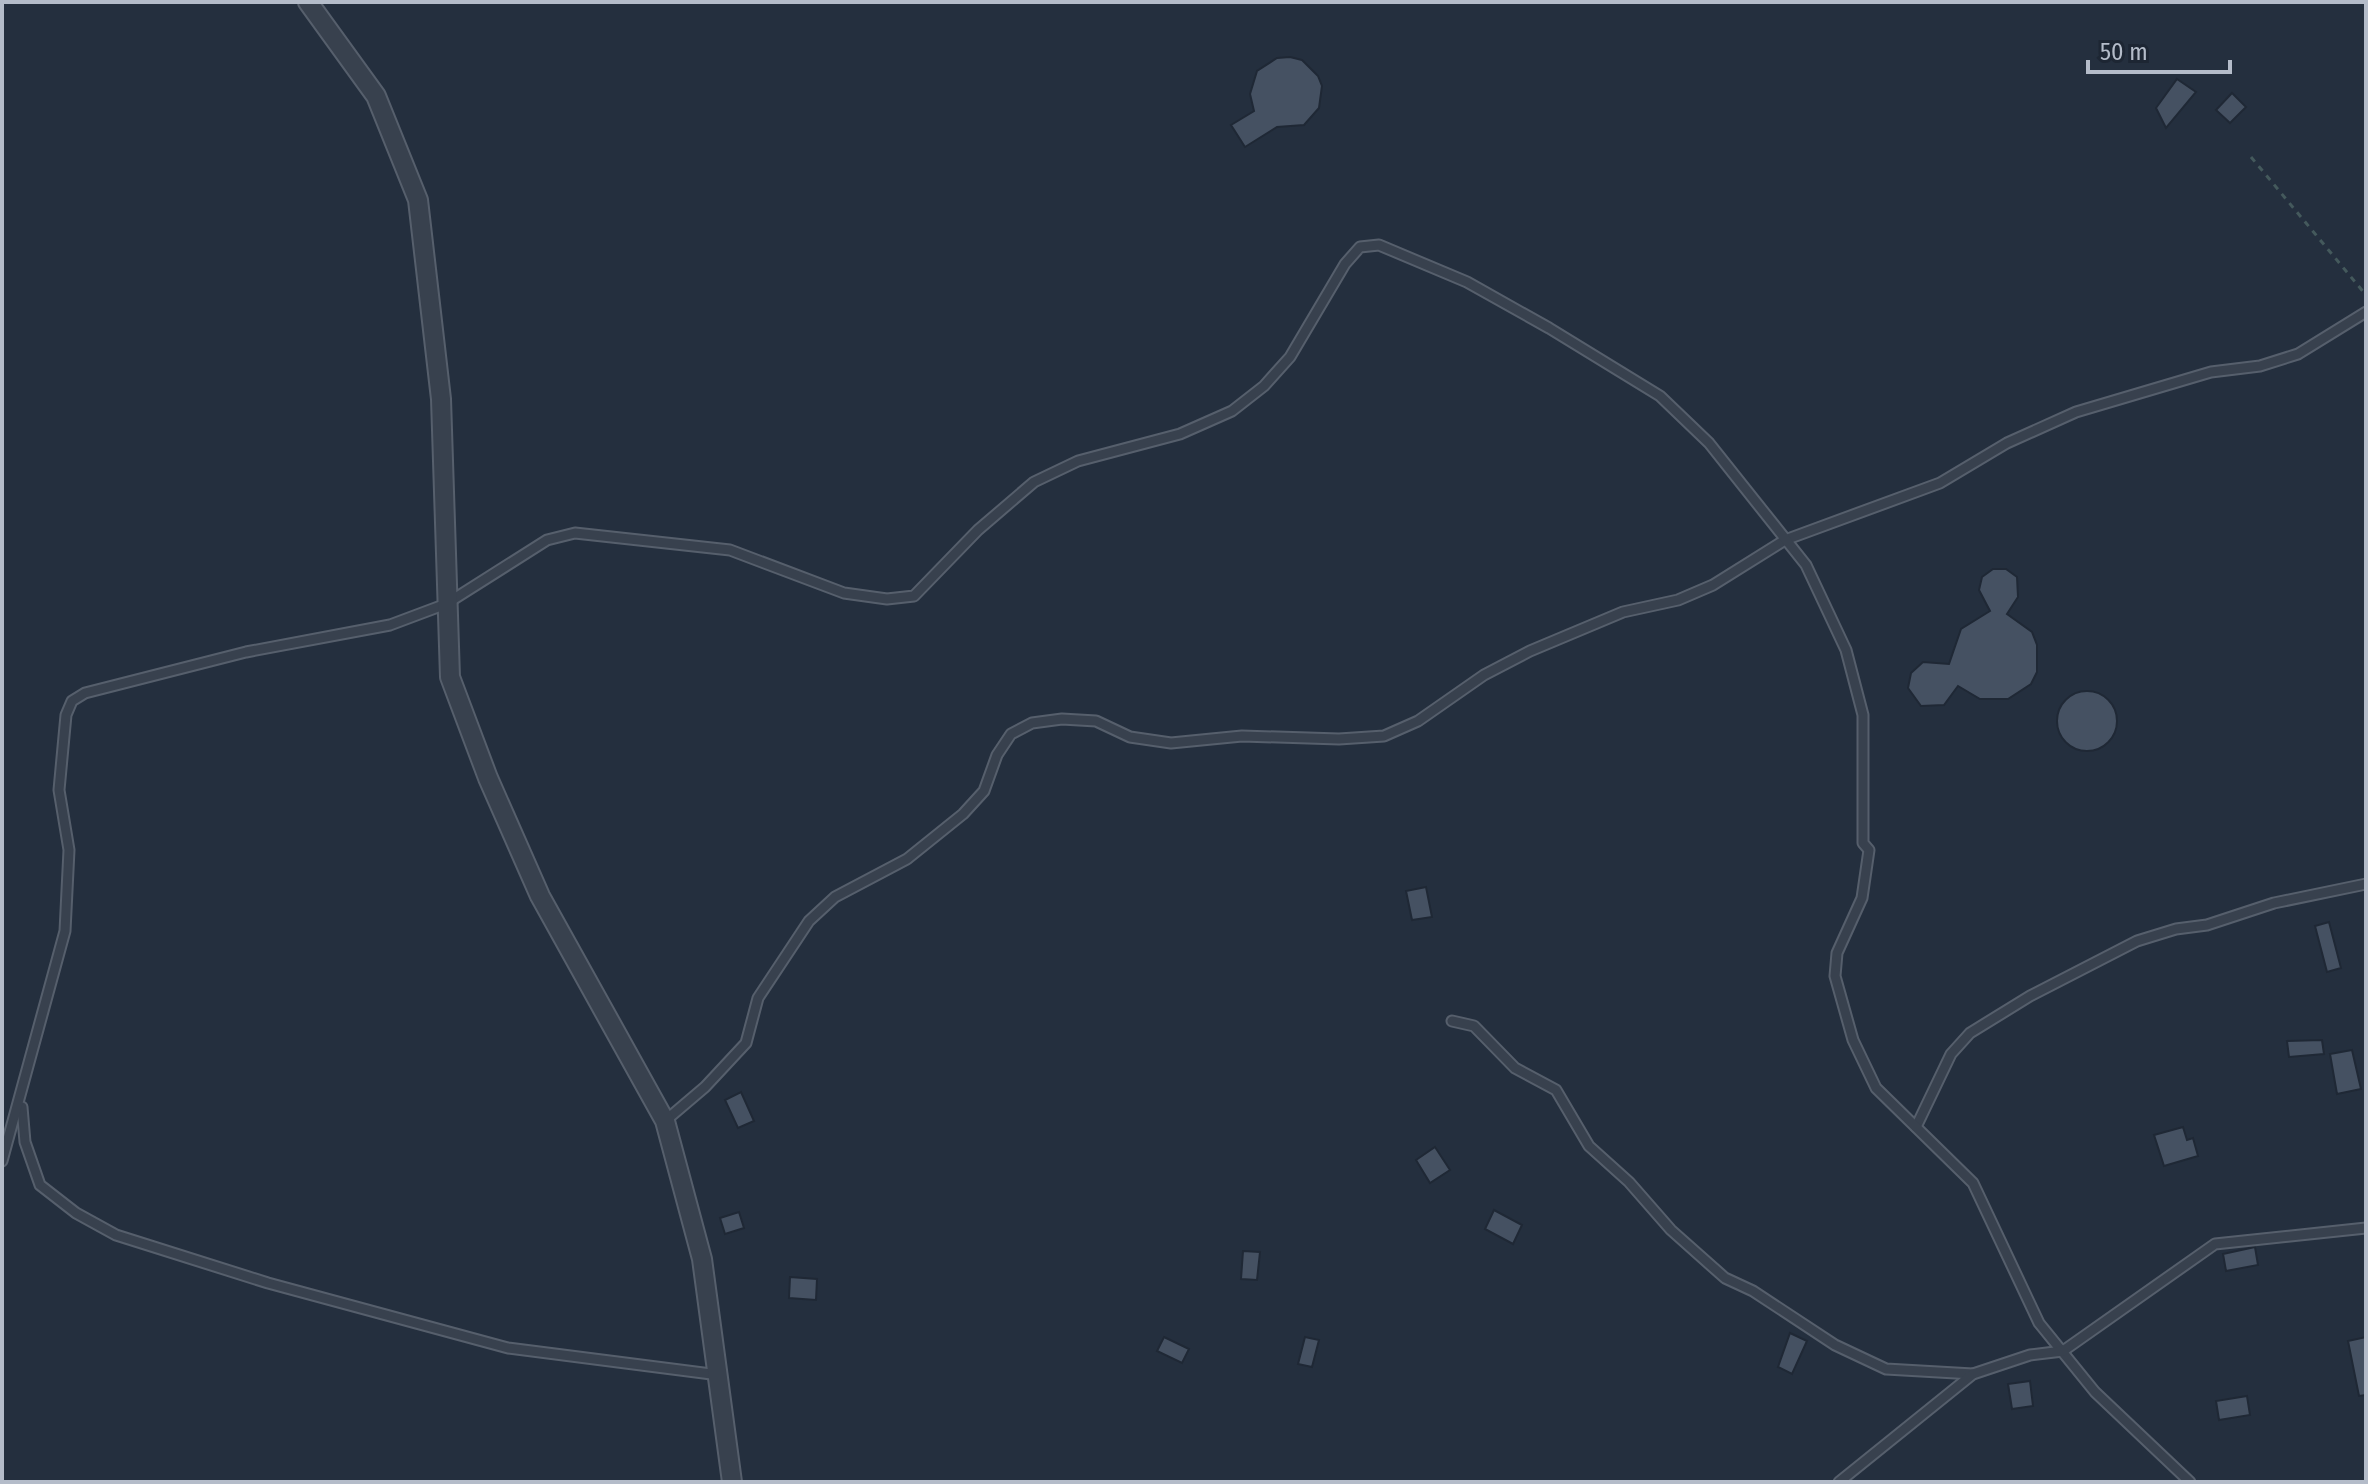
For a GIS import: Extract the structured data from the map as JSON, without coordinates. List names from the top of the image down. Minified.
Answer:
{"scale_bar":"50 m"}
